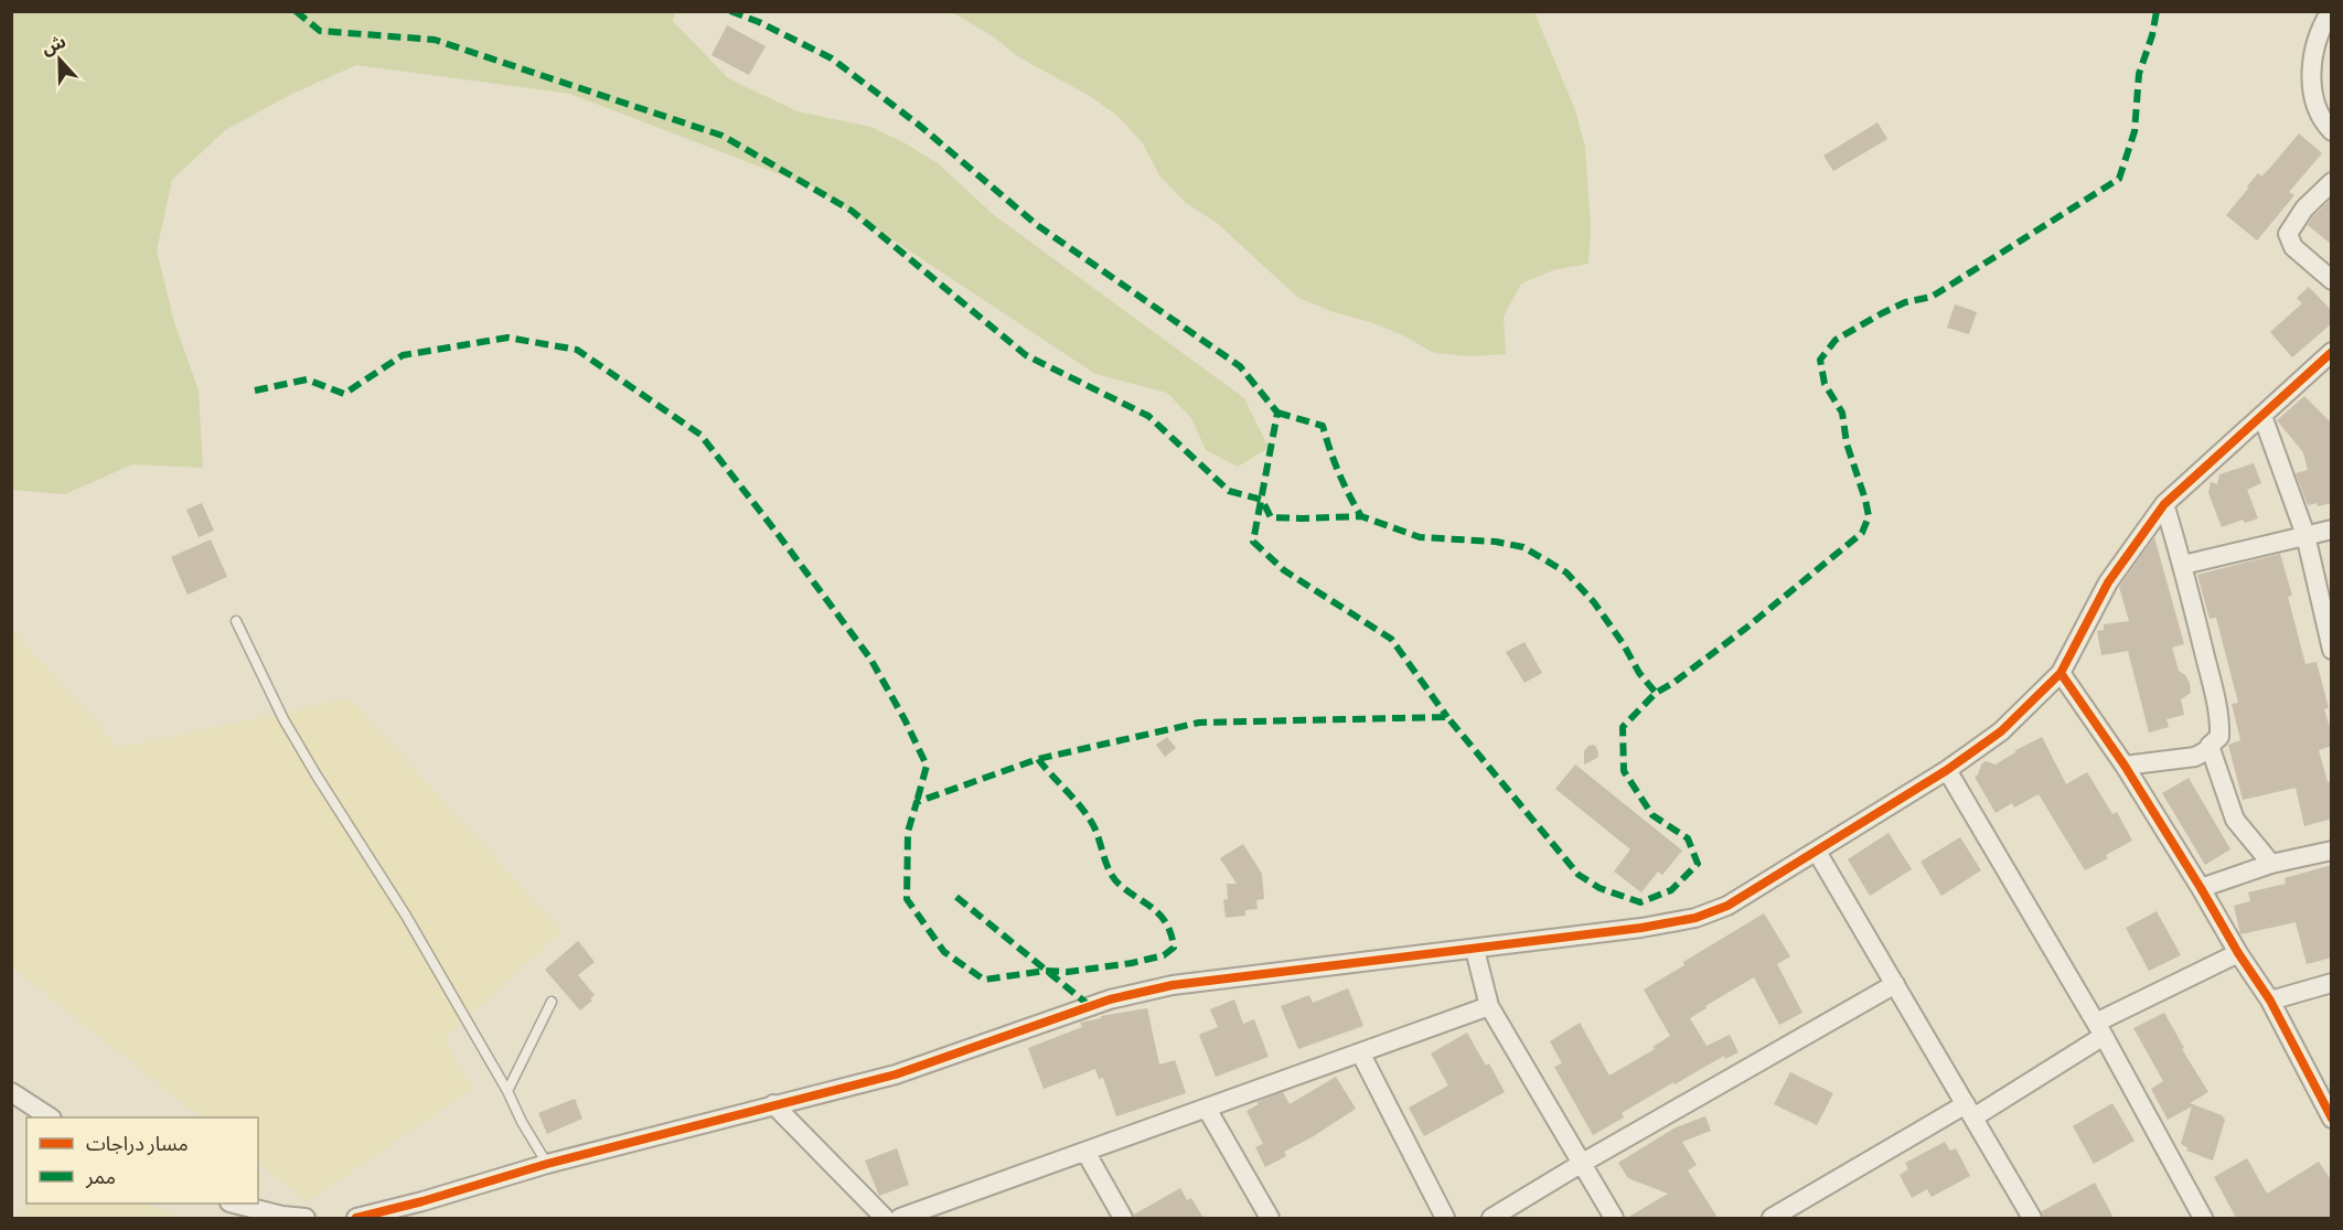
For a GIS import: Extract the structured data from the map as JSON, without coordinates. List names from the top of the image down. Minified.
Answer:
{"legend":["مسار دراجات","ممر"],"north":"top"}
